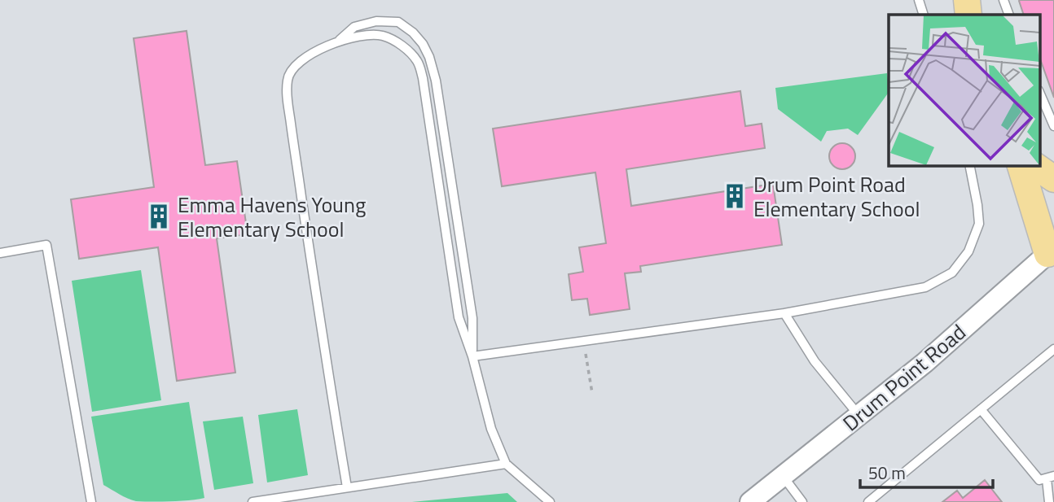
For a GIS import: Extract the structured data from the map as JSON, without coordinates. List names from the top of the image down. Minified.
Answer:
{"streets":{"street":["Drum Point Road"]},"places":{"building":["Drum Point Road Elementary School","Emma Havens Young Elementary School"]},"scale_bar":"50 m"}
